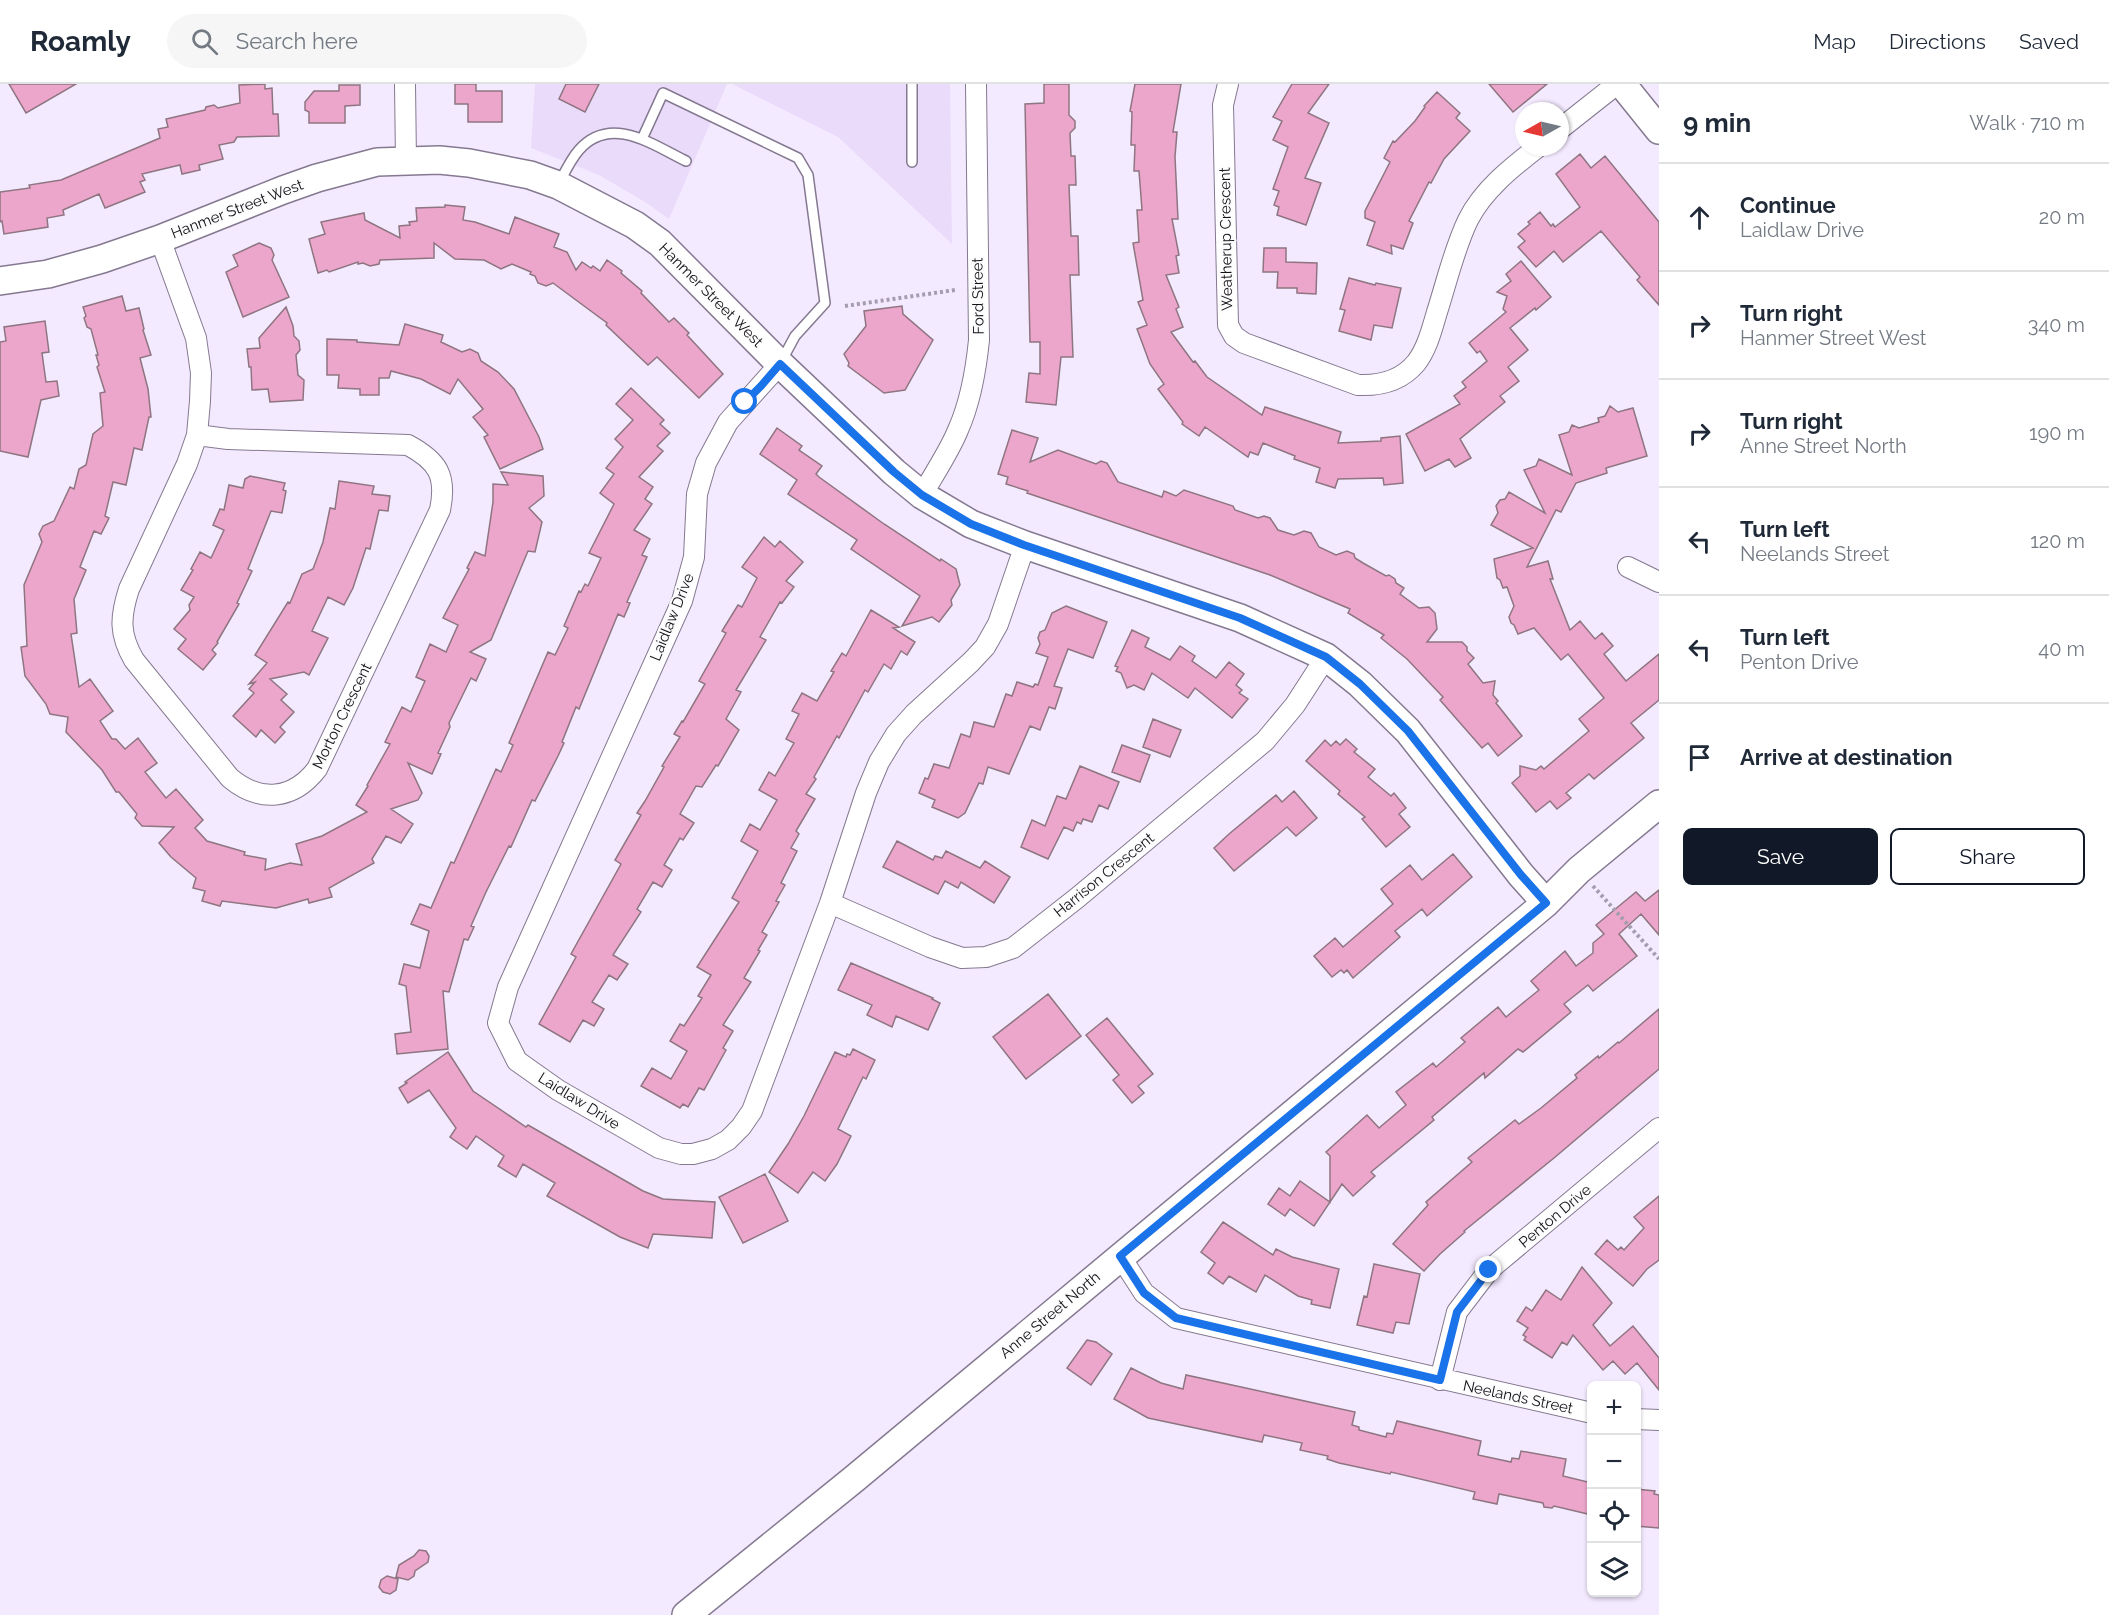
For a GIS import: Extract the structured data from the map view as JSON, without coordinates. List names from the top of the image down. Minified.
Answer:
{"streets":{"street":["Hanmer Street West","Weatherup Crescent","Ford Street","Laidlaw Drive","Morton Crescent","Harrison Crescent","Penton Drive","Anne Street North","Neelands Street"]},"crossings":[["Hanmer Street West","Ford Street"],["Hanmer Street West","Laidlaw Drive"],["Hanmer Street West","Morton Crescent"],["Hanmer Street West","Harrison Crescent"],["Hanmer Street West","Anne Street North"],["Laidlaw Drive","Harrison Crescent"],["Penton Drive","Neelands Street"],["Anne Street North","Neelands Street"]],"north":"left","page":{"header":"Roamly","search":"Search here","nav":["Map","Directions","Saved"],"heading":["9 min","Walk · 710 m"],"list":[["Continue","Laidlaw Drive","20 m"],["Turn right","Hanmer Street West","340 m"],["Turn right","Anne Street North","190 m"],["Turn left","Neelands Street","120 m"],["Turn left","Penton Drive","40 m"],"Arrive at destination"],"buttons":["Save","Share"],"map_buttons":["+","−"]}}
